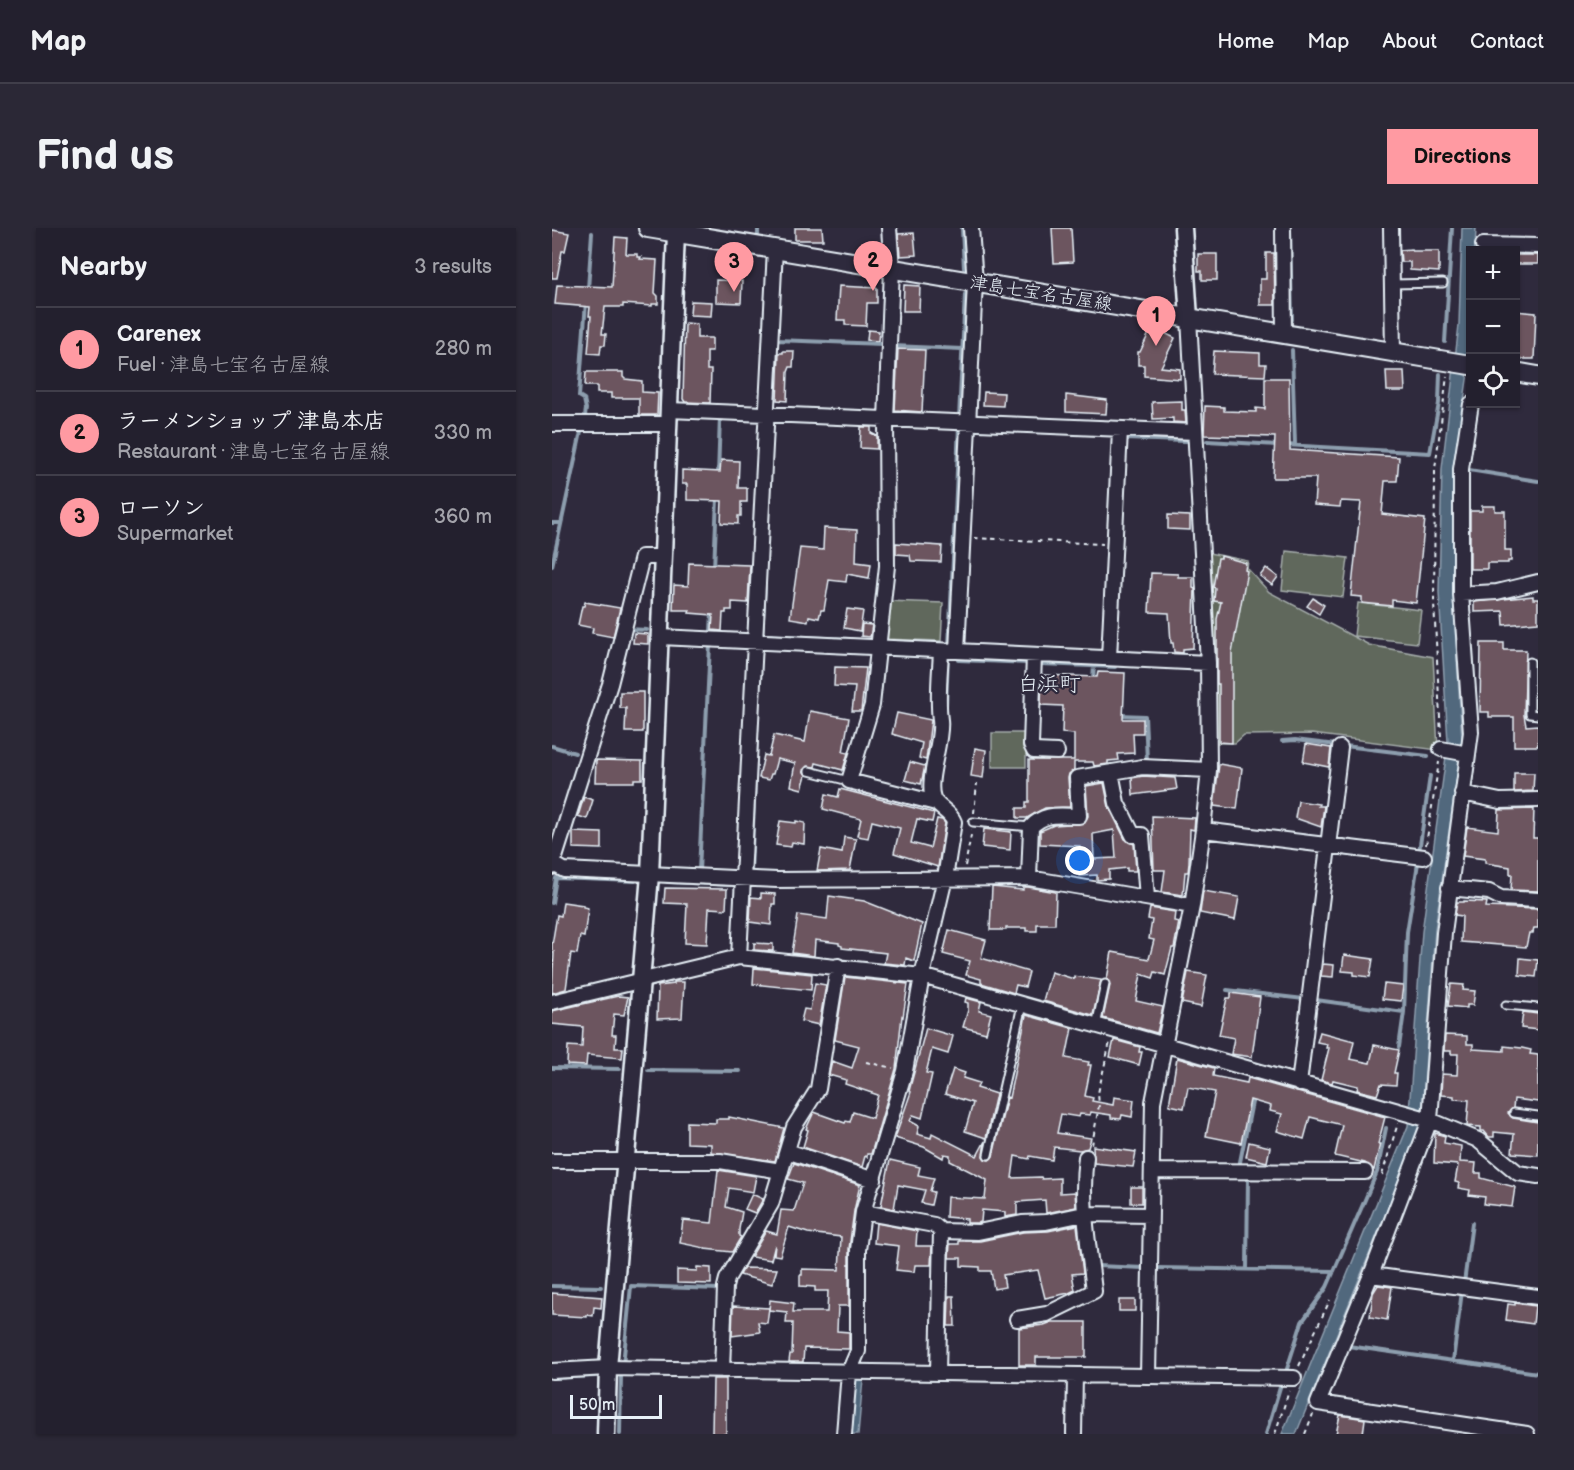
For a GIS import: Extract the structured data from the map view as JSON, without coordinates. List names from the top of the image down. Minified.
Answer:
{"streets":{"main road":["津島七宝名古屋線"]},"districts":["白浜町"],"scale_bar":"50 m","page":{"header":"Map","nav":["Home","Map","About","Contact"],"buttons":"Directions","title":"Find us","heading":["Nearby","3 results"],"pins":["2","3","1"],"map_buttons":["+","−"],"list":[{"mark":"1","name":"Carenex","note":"Fuel · 津島七宝名古屋線","value":"280 m"},{"mark":"2","name":"ラーメンショップ 津島本店","note":"Restaurant · 津島七宝名古屋線","value":"330 m"},{"mark":"3","name":"ローソン","note":"Supermarket","value":"360 m"}],"scale":"50 m"}}
